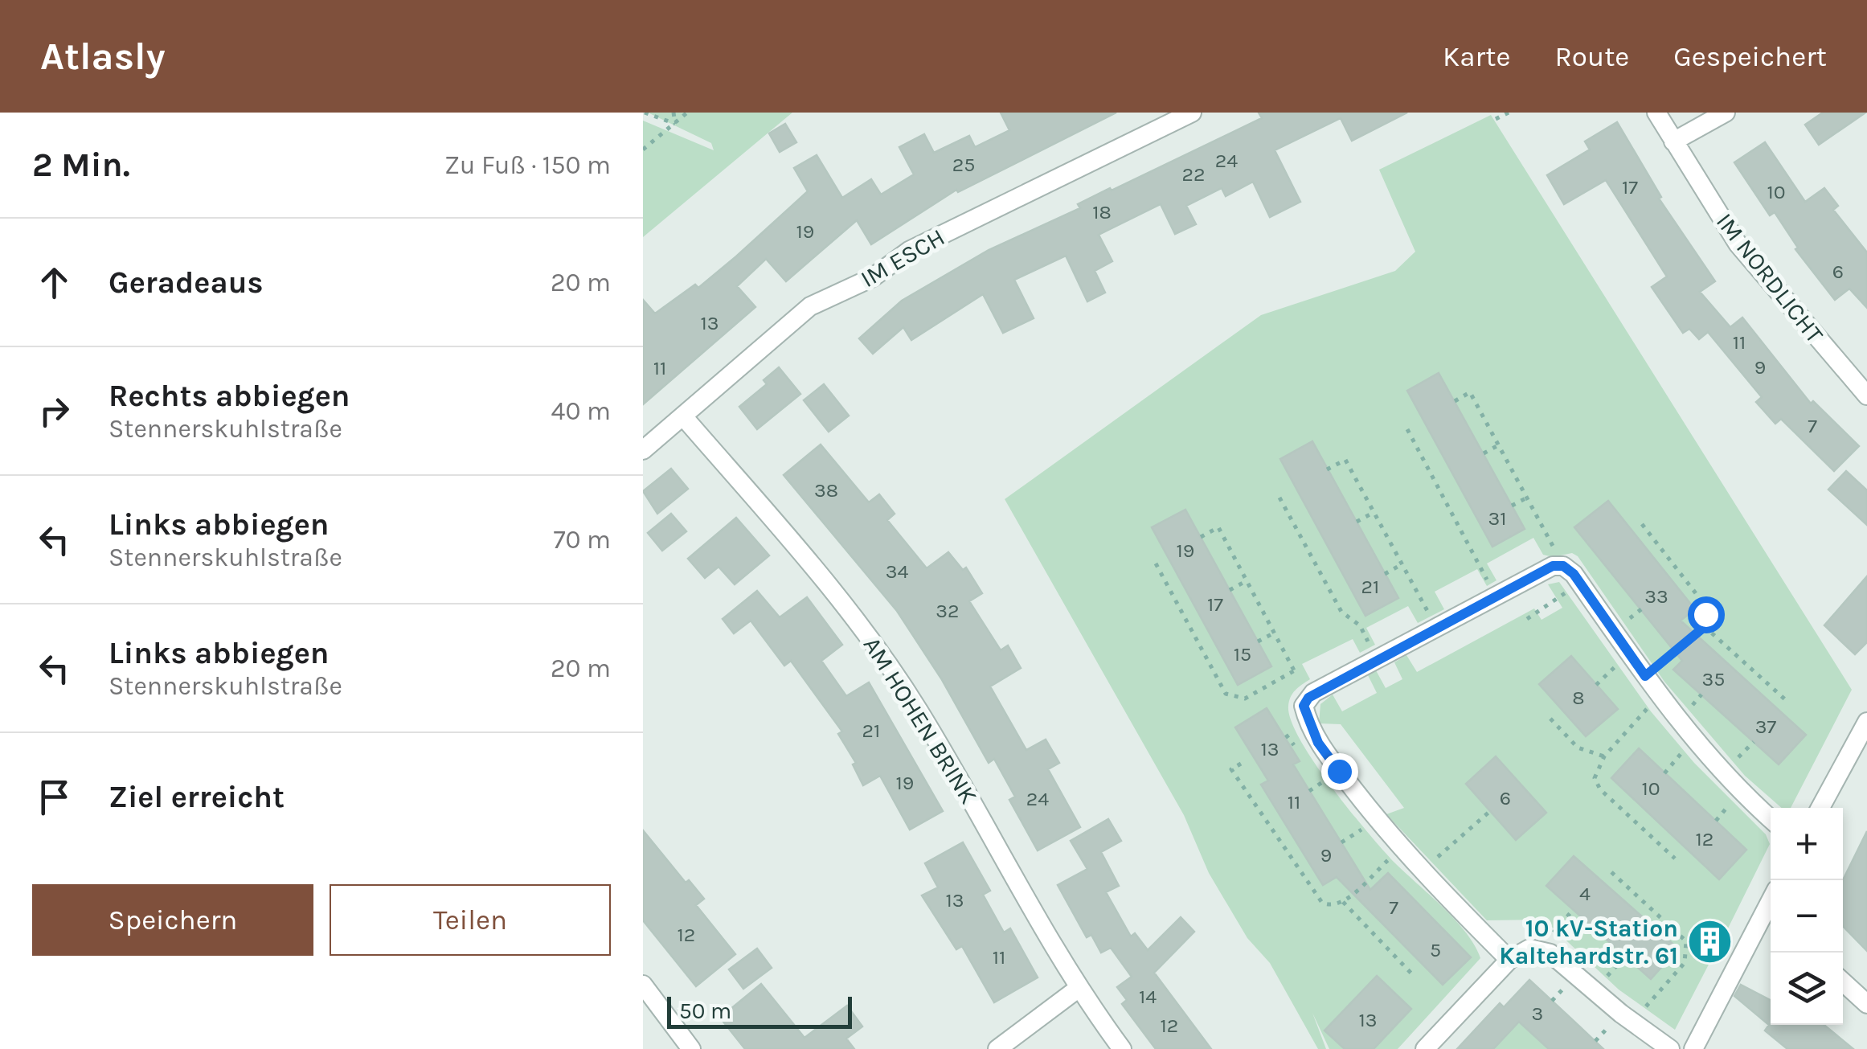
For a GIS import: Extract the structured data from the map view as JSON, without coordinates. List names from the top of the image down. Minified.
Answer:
{"streets":{"street":["IM ESCH","IM NORDLICHT","AM HOHEN BRINK"]},"crossings":[["IM ESCH","AM HOHEN BRINK"]],"places":{"building":["10 kV-Station Kaltehardstr. 61"]},"house_numbers":["24","25","22","17","10","18","19","6","13","11","9","11","7","38","31","19","34","21","33","17","32","15","35","8","37","21","13","19","10","6","24","11","12","9","4","13","7","12","5","11","14","3","13","12"],"scale_bar":"50 m","page":{"header":"Atlasly","nav":["Karte","Route","Gespeichert"],"heading":["2 Min.","Zu Fuß · 150 m"],"list":[["Geradeaus","20 m"],["Rechts abbiegen","Stennerskuhlstraße","40 m"],["Links abbiegen","Stennerskuhlstraße","70 m"],["Links abbiegen","Stennerskuhlstraße","20 m"],"Ziel erreicht"],"map_buttons":["+","−"],"buttons":["Speichern","Teilen"],"scale":"50 m"}}
